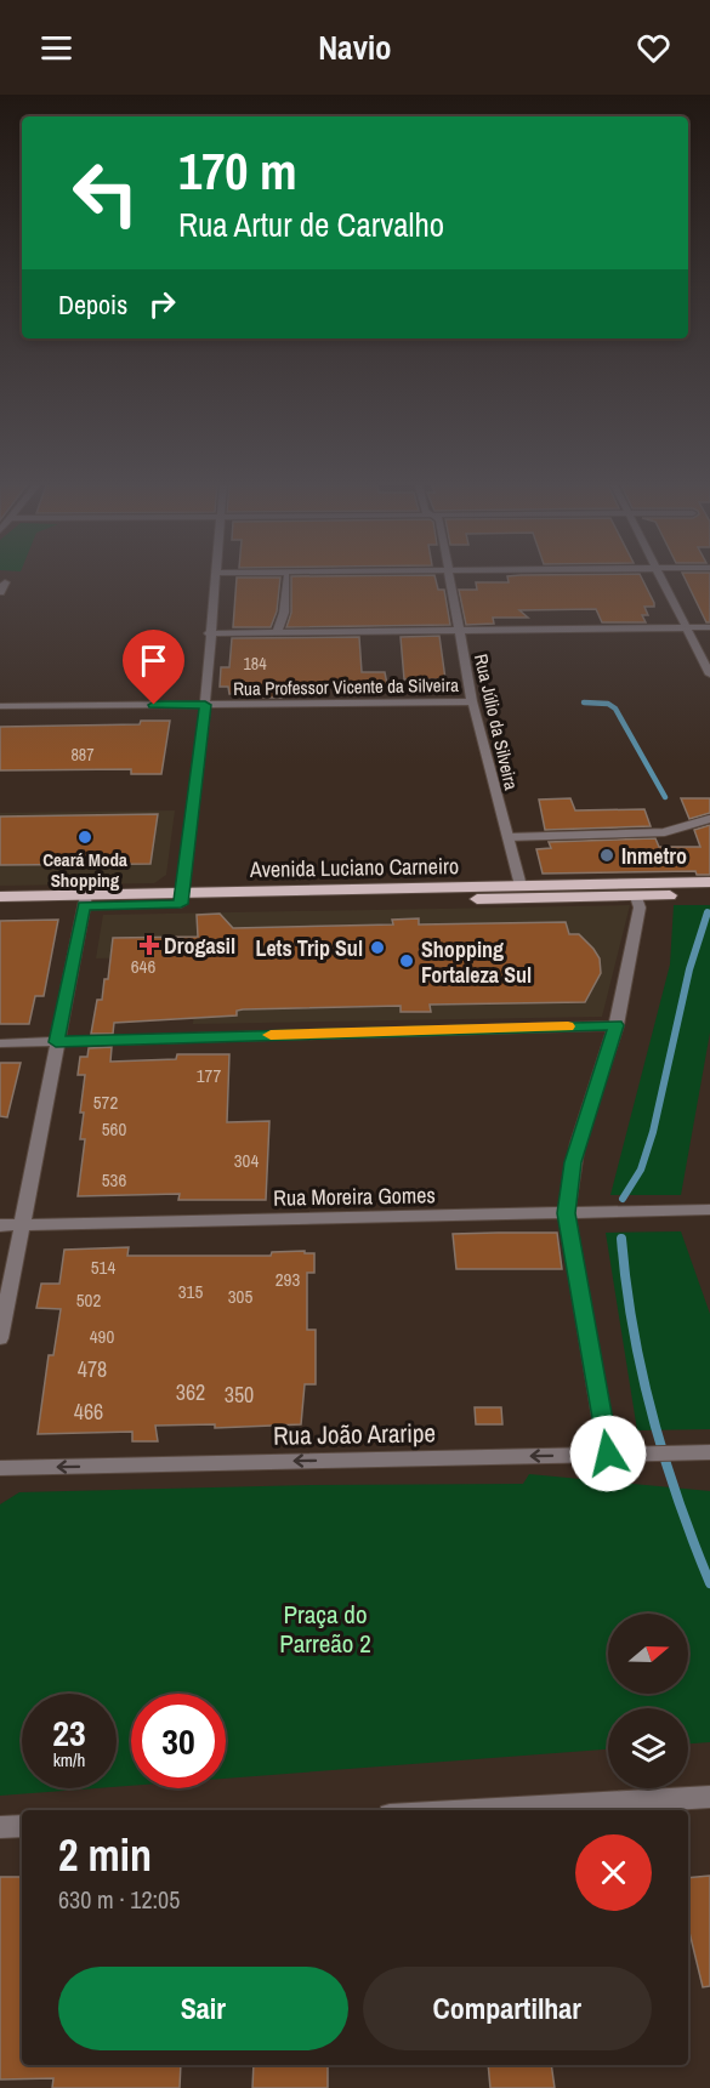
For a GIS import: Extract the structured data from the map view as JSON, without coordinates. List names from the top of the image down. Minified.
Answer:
{"streets":{"main road":["Avenida Luciano Carneiro"],"street":["Rua Professor Vicente da Silveira","Rua Júlio da Silveira","Rua Moreira Gomes","Rua João Araripe"]},"crossings":[["Rua Professor Vicente da Silveira","Rua Júlio da Silveira"],["Rua Júlio da Silveira","Avenida Luciano Carneiro"]],"one_way":["Rua João Araripe"],"parks":["Praça do Parreão 2"],"places":{"other":["Ceará Moda Shopping","Inmetro","Lets Trip Sul","Shopping Fortaleza Sul"],"health":["Drogasil"]},"house_numbers":["184","887","646","177","572","560","304","536","514","293","315","305","502","490","478","362","350","466"],"north":"right","page":{"header":"Navio","turn":["170 m","Rua Artur de Carvalho"],"then":"Depois","speed":"23 km/h","limit":"30","heading":["2 min","630 m · 12:05"],"buttons":["Sair","Compartilhar"]}}
